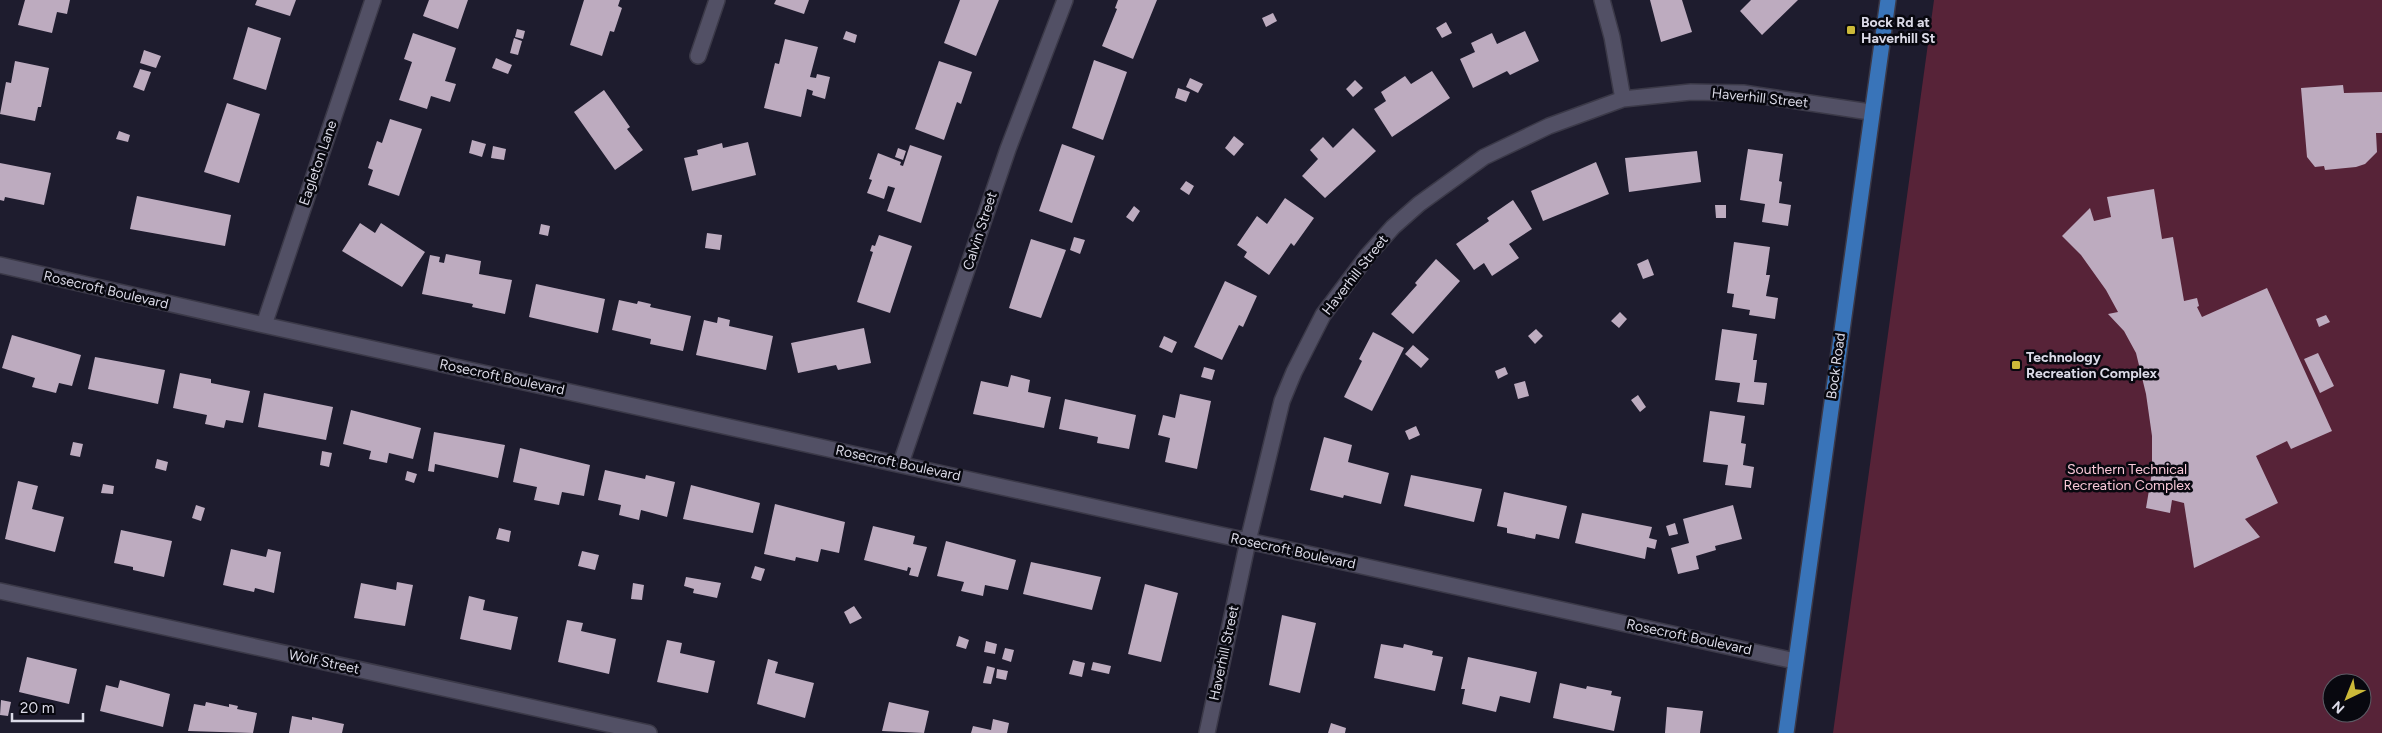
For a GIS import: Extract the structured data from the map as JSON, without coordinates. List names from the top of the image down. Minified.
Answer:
{"streets":{"main road":["Bock Road"],"street":["Haverhill Street","Eagleton Lane","Calvin Street","Rosecroft Boulevard","Wolf Street"]},"crossings":[["Haverhill Street","Rosecroft Boulevard"],["Haverhill Street","Bock Road"],["Eagleton Lane","Rosecroft Boulevard"],["Calvin Street","Rosecroft Boulevard"],["Rosecroft Boulevard","Bock Road"]],"parks":["Southern Technical Recreation Complex"],"places":{"transit":["Bock Rd at Haverhill St","Technology Recreation Complex"]},"scale_bar":"20 m","north":"bottom left"}
